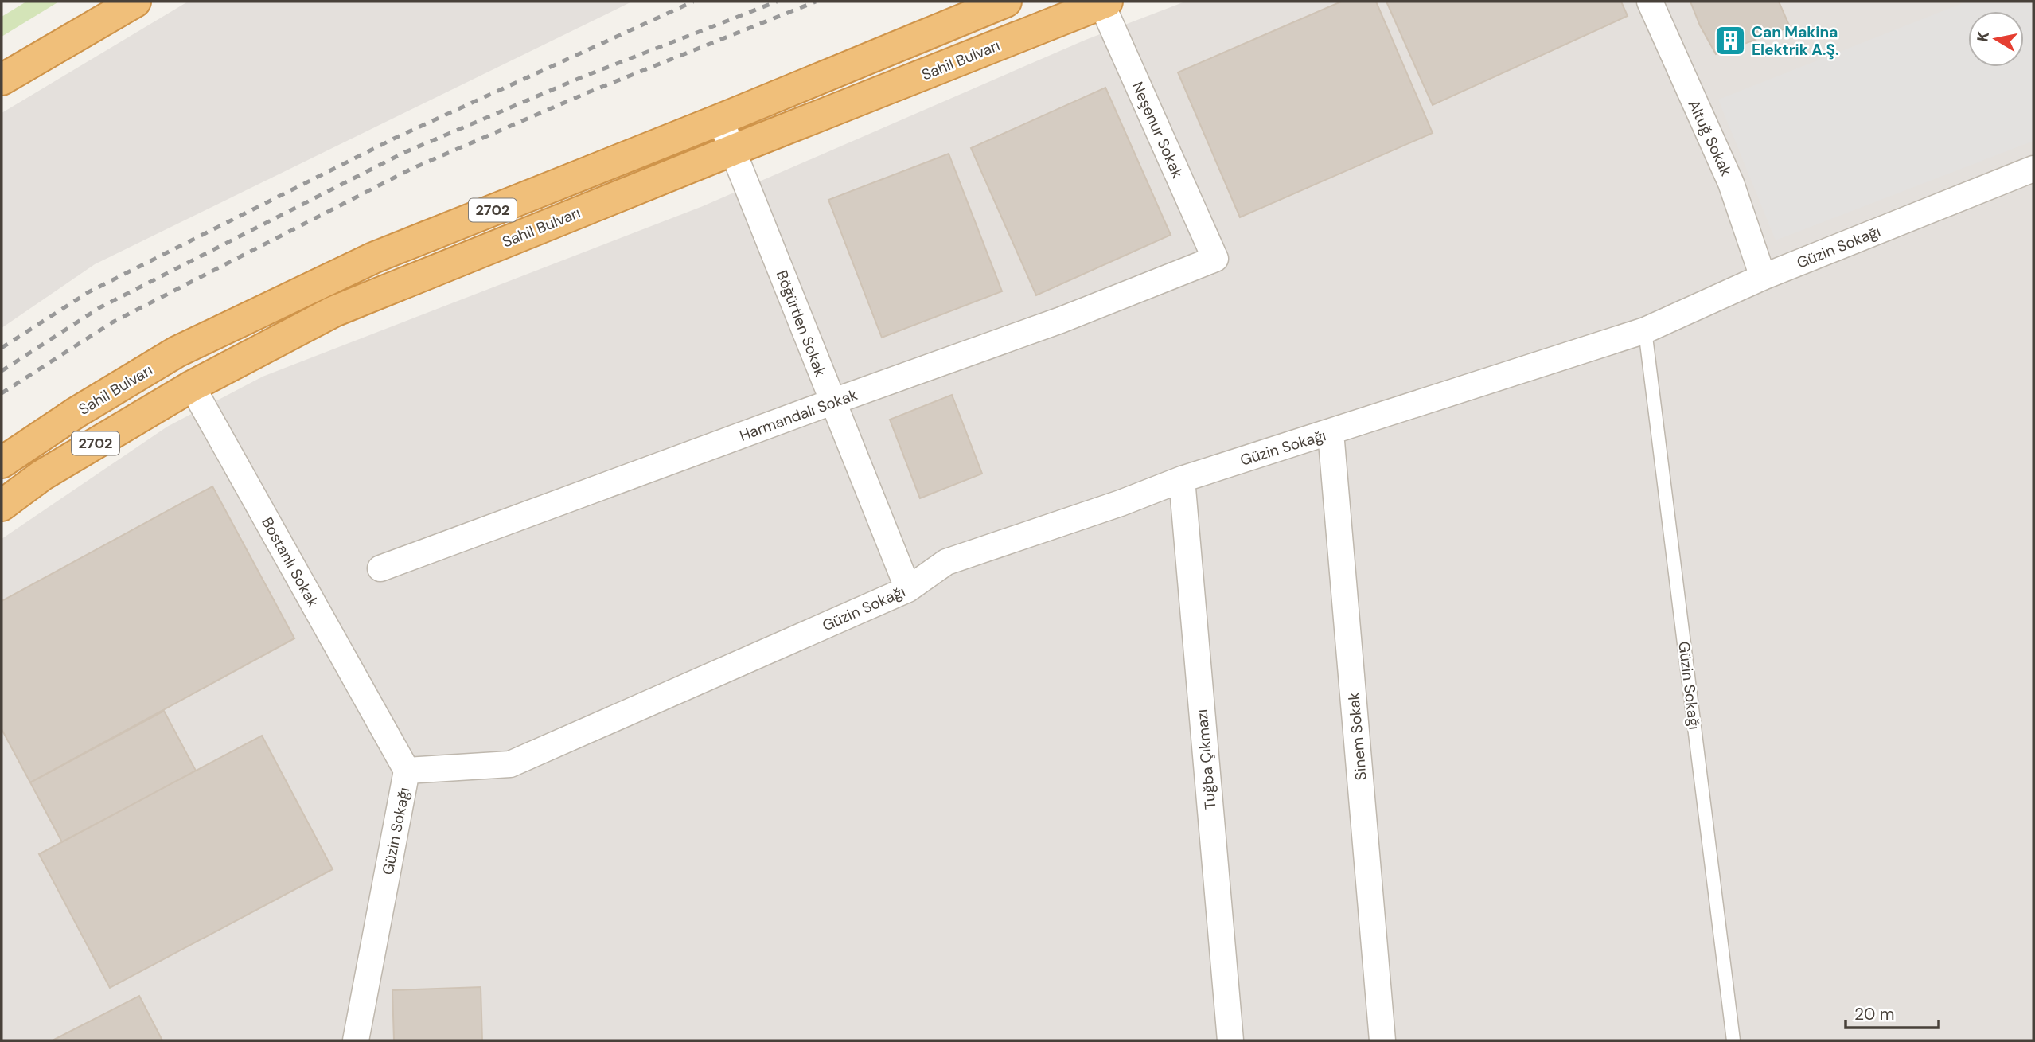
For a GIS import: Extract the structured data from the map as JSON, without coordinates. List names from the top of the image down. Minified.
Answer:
{"streets":{"highway":["Sahil Bulvarı","2702","Bostanlı Sokak"],"street":["Neşenur Sokak","Altuğ Sokak","Güzin Sokağı","Böğürtlen Sokak","Harmandalı Sokak","Sinem Sokak","Tuğba Çıkmazı"]},"crossings":[["Sahil Bulvarı","Neşenur Sokak"],["Sahil Bulvarı","Böğürtlen Sokak"],["Sahil Bulvarı","Bostanlı Sokak"],["Neşenur Sokak","Harmandalı Sokak"],["Altuğ Sokak","Güzin Sokağı"],["Güzin Sokağı","Böğürtlen Sokak"],["Güzin Sokağı","Bostanlı Sokak"],["Güzin Sokağı","Sinem Sokak"],["Güzin Sokağı","Tuğba Çıkmazı"],["Böğürtlen Sokak","Harmandalı Sokak"]],"places":{"building":["Can Makina Elektrik A.Ş."]},"scale_bar":"20 m","north":"left"}
